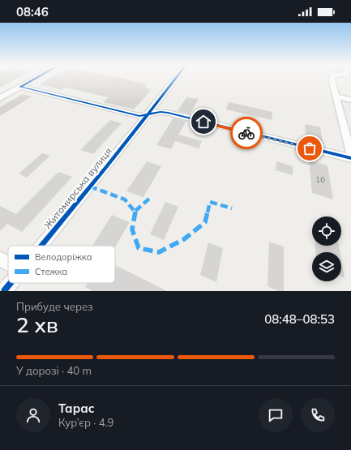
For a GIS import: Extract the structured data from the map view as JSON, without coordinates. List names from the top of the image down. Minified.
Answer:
{"streets":{"street":["Житомирська вулиця"]},"house_numbers":["16"],"legend":["Велодоріжка","Стежка"],"page":{"status":"08:46","heading":["2 хв","Прибуде через","08:48–08:53"],"panel":["Тарас","Кур’єр · 4.9"],"bar":"У дорозі · 40 m"}}
